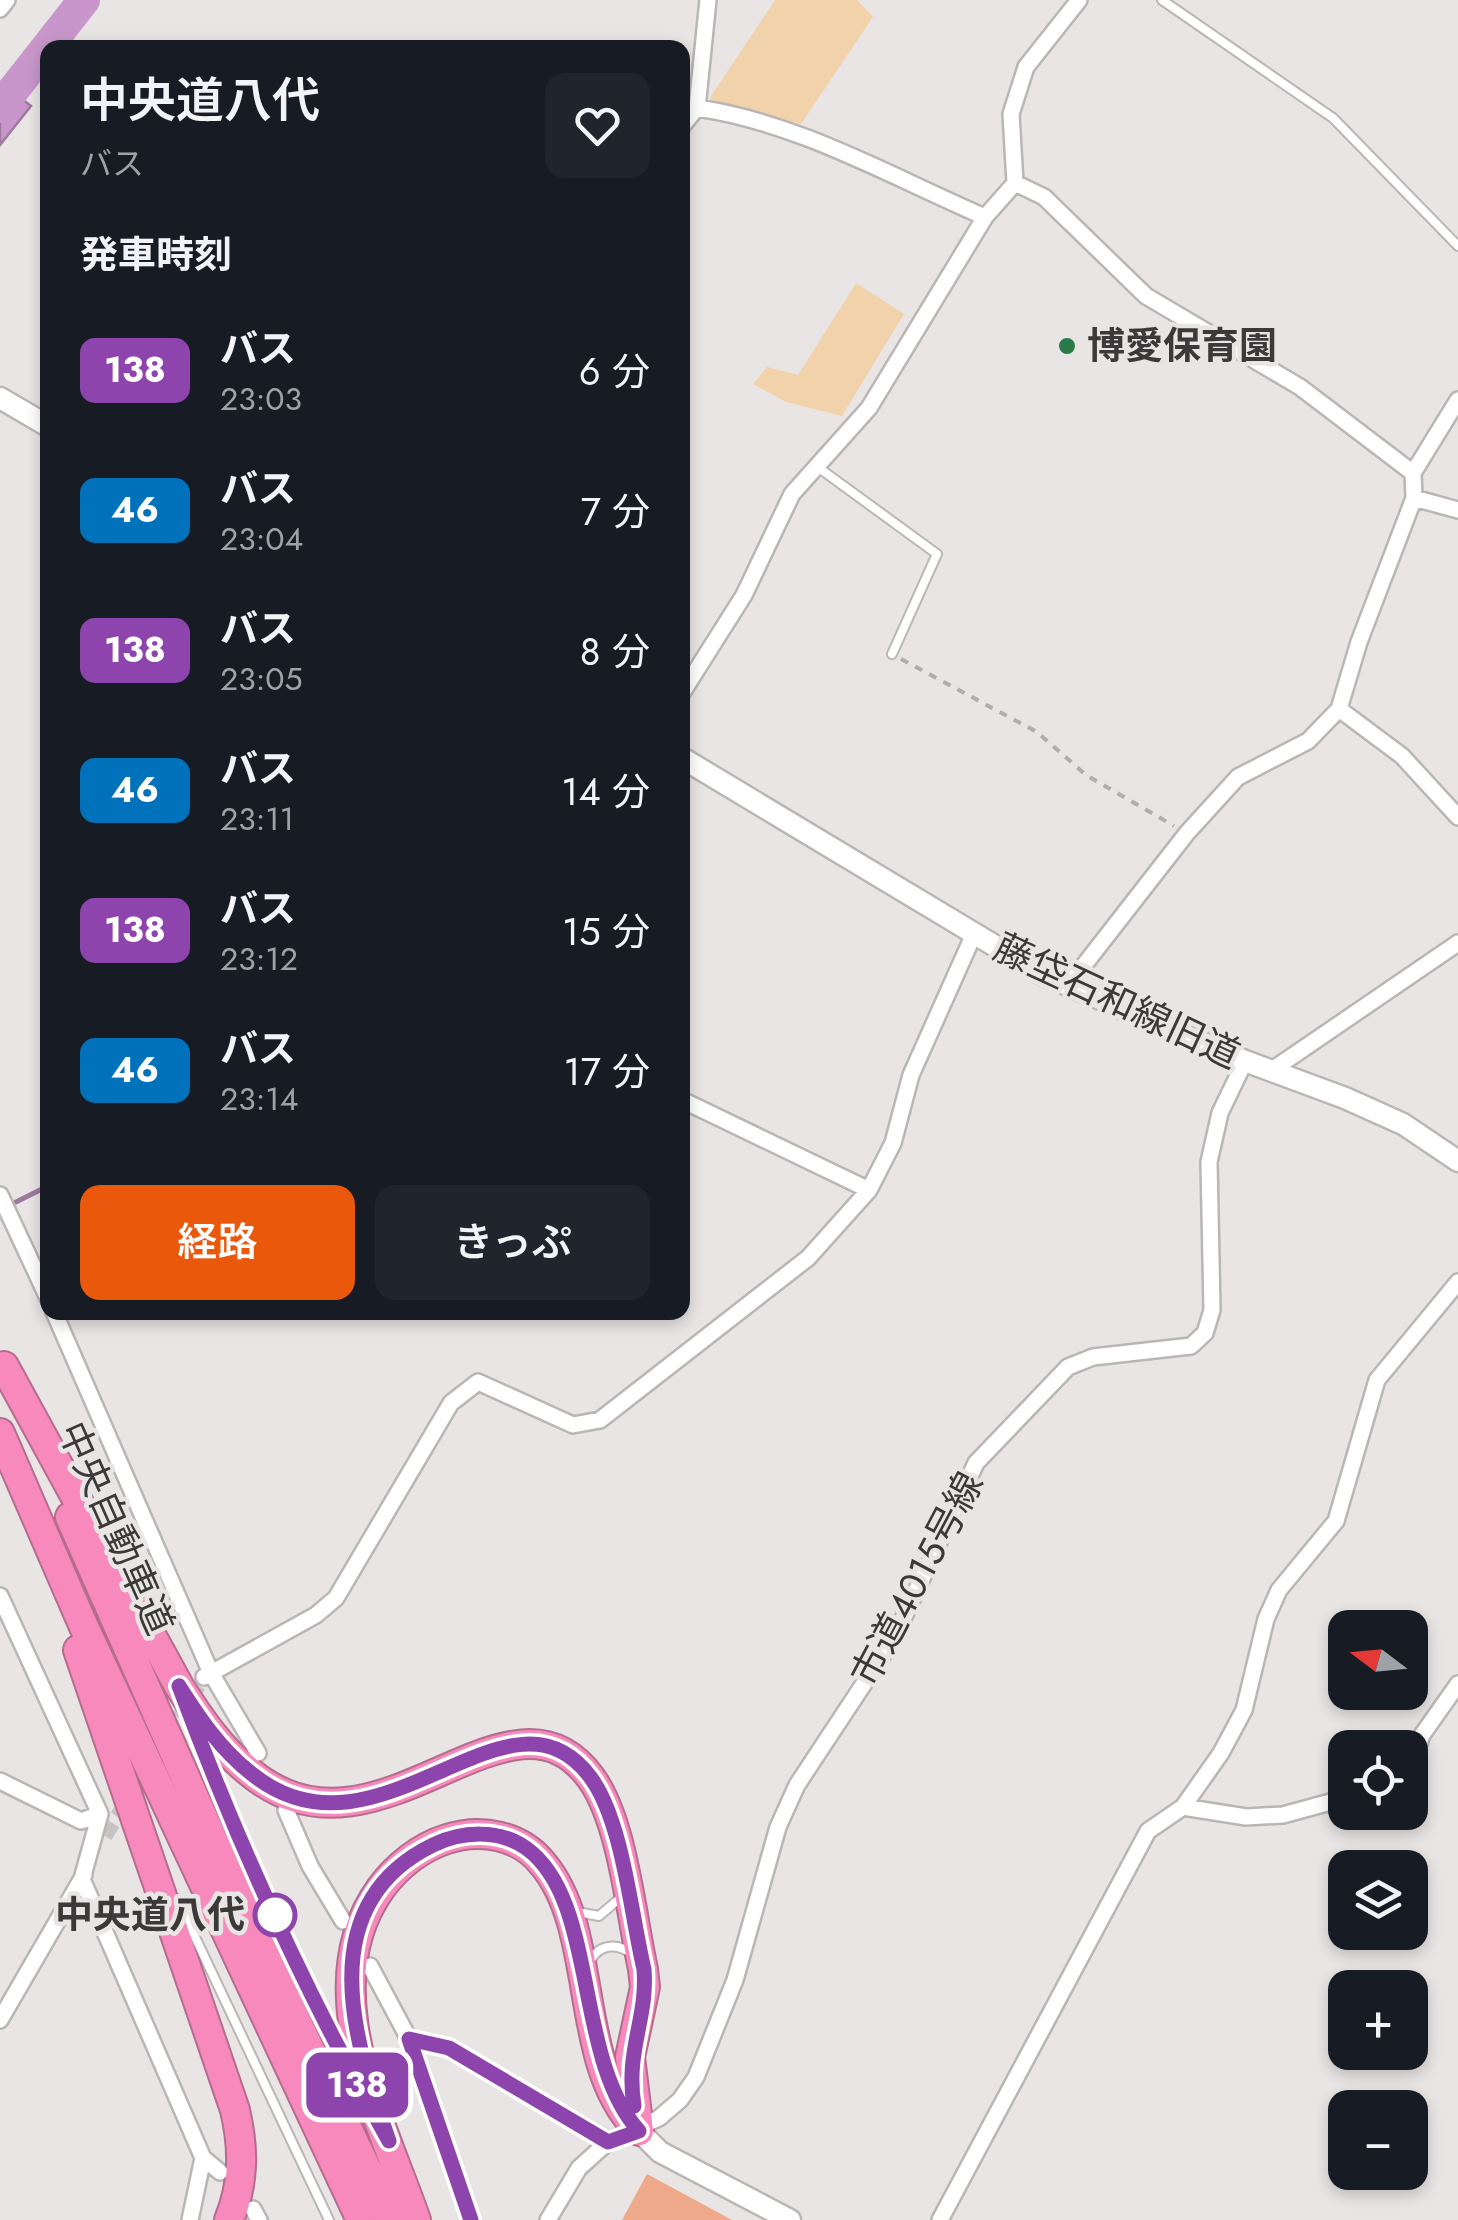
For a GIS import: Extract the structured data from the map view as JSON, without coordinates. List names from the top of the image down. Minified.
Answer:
{"streets":{"highway":["中央自動車道"],"street":["藤垈石和線旧道","市道4015号線"]},"crossings":[["藤垈石和線旧道","市道4015号線"]],"places":["博愛保育園","中央道八代"],"lines":["bus line 138"],"north":"left","page":{"on_map":"138","heading":[["中央道八代","バス"],"発車時刻"],"list":[{"mark":"138","name":"バス","note":"23:03","value":"6 分"},{"mark":"46","name":"バス","note":"23:04","value":"7 分"},{"mark":"138","name":"バス","note":"23:05","value":"8 分"},{"mark":"46","name":"バス","note":"23:11","value":"14 分"},{"mark":"138","name":"バス","note":"23:12","value":"15 分"},{"mark":"46","name":"バス","note":"23:14","value":"17 分"}],"buttons":["経路","きっぷ"],"map_buttons":["+","−"]}}
